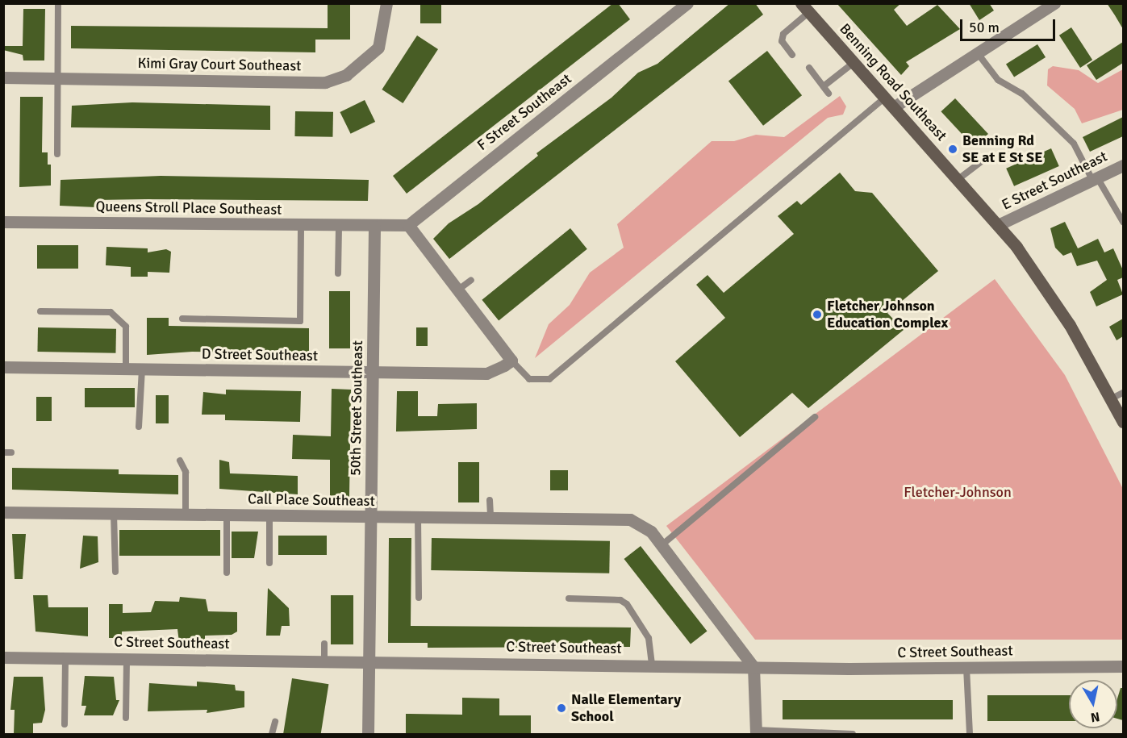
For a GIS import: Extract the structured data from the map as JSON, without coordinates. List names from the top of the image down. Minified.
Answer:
{"streets":{"main road":["Benning Road Southeast"],"street":["Kimi Gray Court Southeast","F Street Southeast","E Street Southeast","Queens Stroll Place Southeast","D Street Southeast","50th Street Southeast","Call Place Southeast","C Street Southeast"]},"crossings":[["Benning Road Southeast","E Street Southeast"],["Queens Stroll Place Southeast","50th Street Southeast"],["D Street Southeast","50th Street Southeast"],["50th Street Southeast","Call Place Southeast"],["50th Street Southeast","C Street Southeast"],["Call Place Southeast","C Street Southeast"]],"parks":["Fletcher-Johnson"],"places":["Benning Rd SE at E St SE","Fletcher Johnson Education Complex","Nalle Elementary School"],"scale_bar":"50 m","north":"bottom"}
